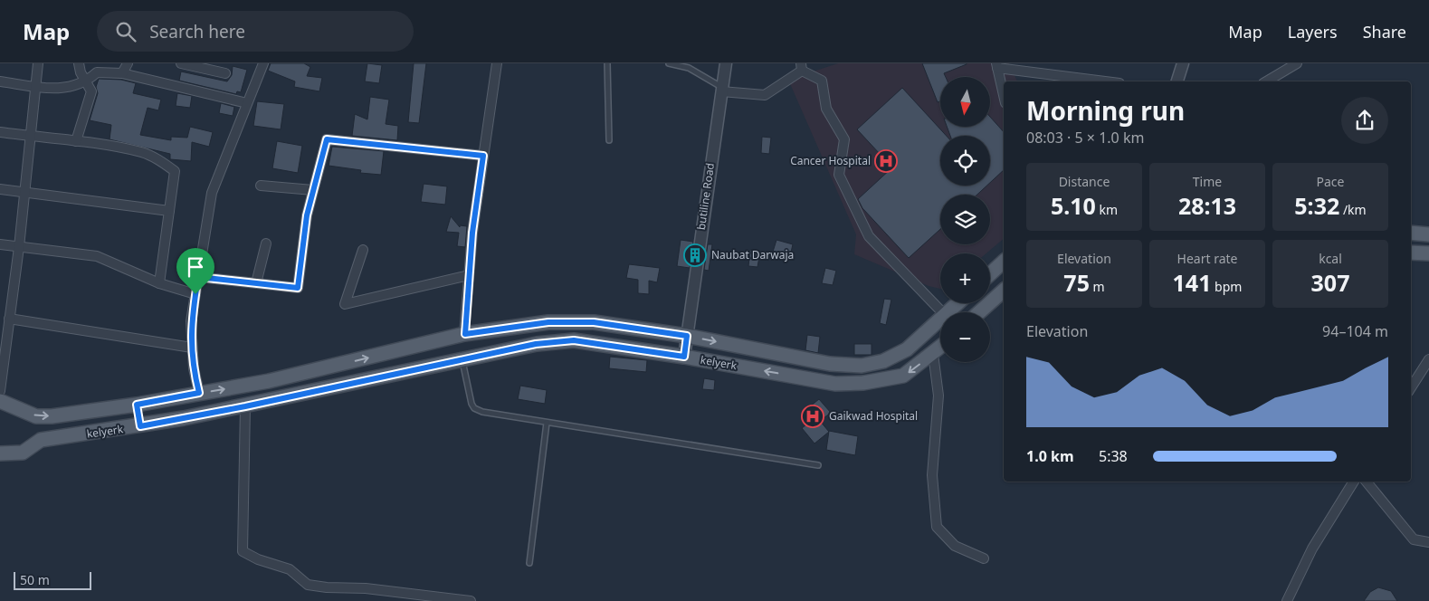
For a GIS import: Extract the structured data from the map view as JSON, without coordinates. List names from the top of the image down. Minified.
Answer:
{"streets":{"main road":["kelyerk"],"street":["butiline Road"]},"crossings":[["butiline Road","kelyerk"]],"places":{"hospital":["Cancer Hospital","Gaikwad Hospital"],"building":["Naubat Darwaja"]},"scale_bar":"50 m","north":"bottom","page":{"header":"Map","search":"Search here","nav":["Map","Layers","Share"],"map_buttons":["+","−"],"heading":["Morning run","08:03 · 5 × 1.0 km"],"stats":[["Distance","5.10 km"],["Time","28:13"],["Pace","5:32 /km"],["Elevation","75 m"],["Heart rate","141 bpm"],["kcal","307"]],"chart":["Elevation","94–104 m"],"list":[{"name":"1.0 km","note":"5:38"}],"scale":"50 m"}}
